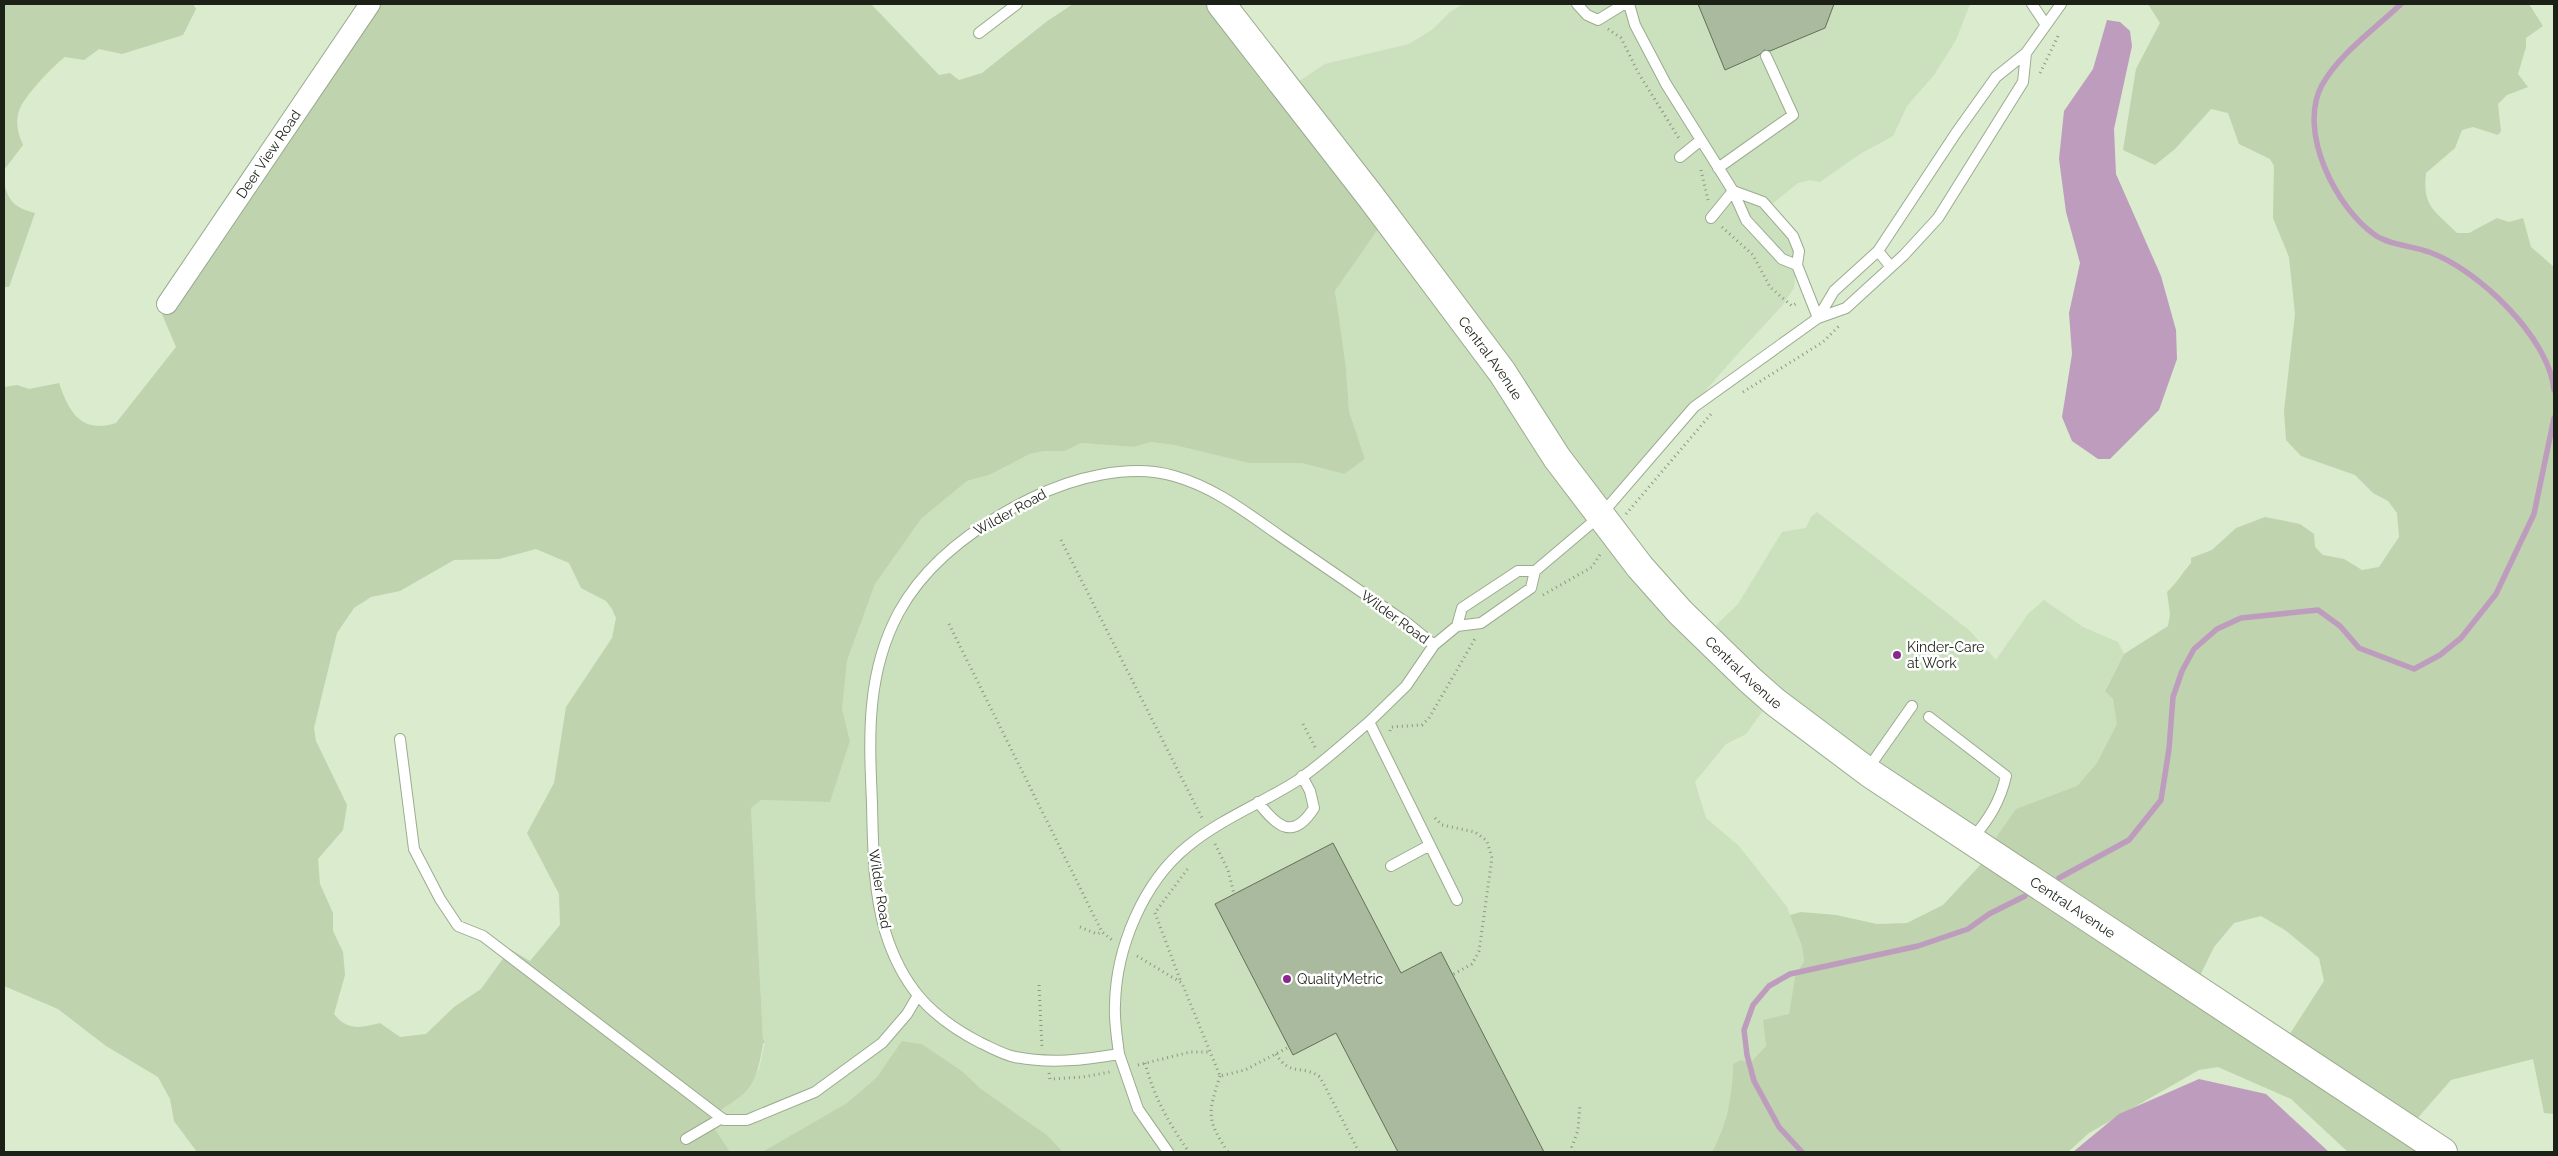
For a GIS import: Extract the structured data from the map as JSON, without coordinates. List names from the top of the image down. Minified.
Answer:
{"streets":{"main road":["Central Avenue"],"street":["Deer View Road"],"lane":["Wilder Road"]},"places":["Kinder-Care at Work","QualityMetric"]}
